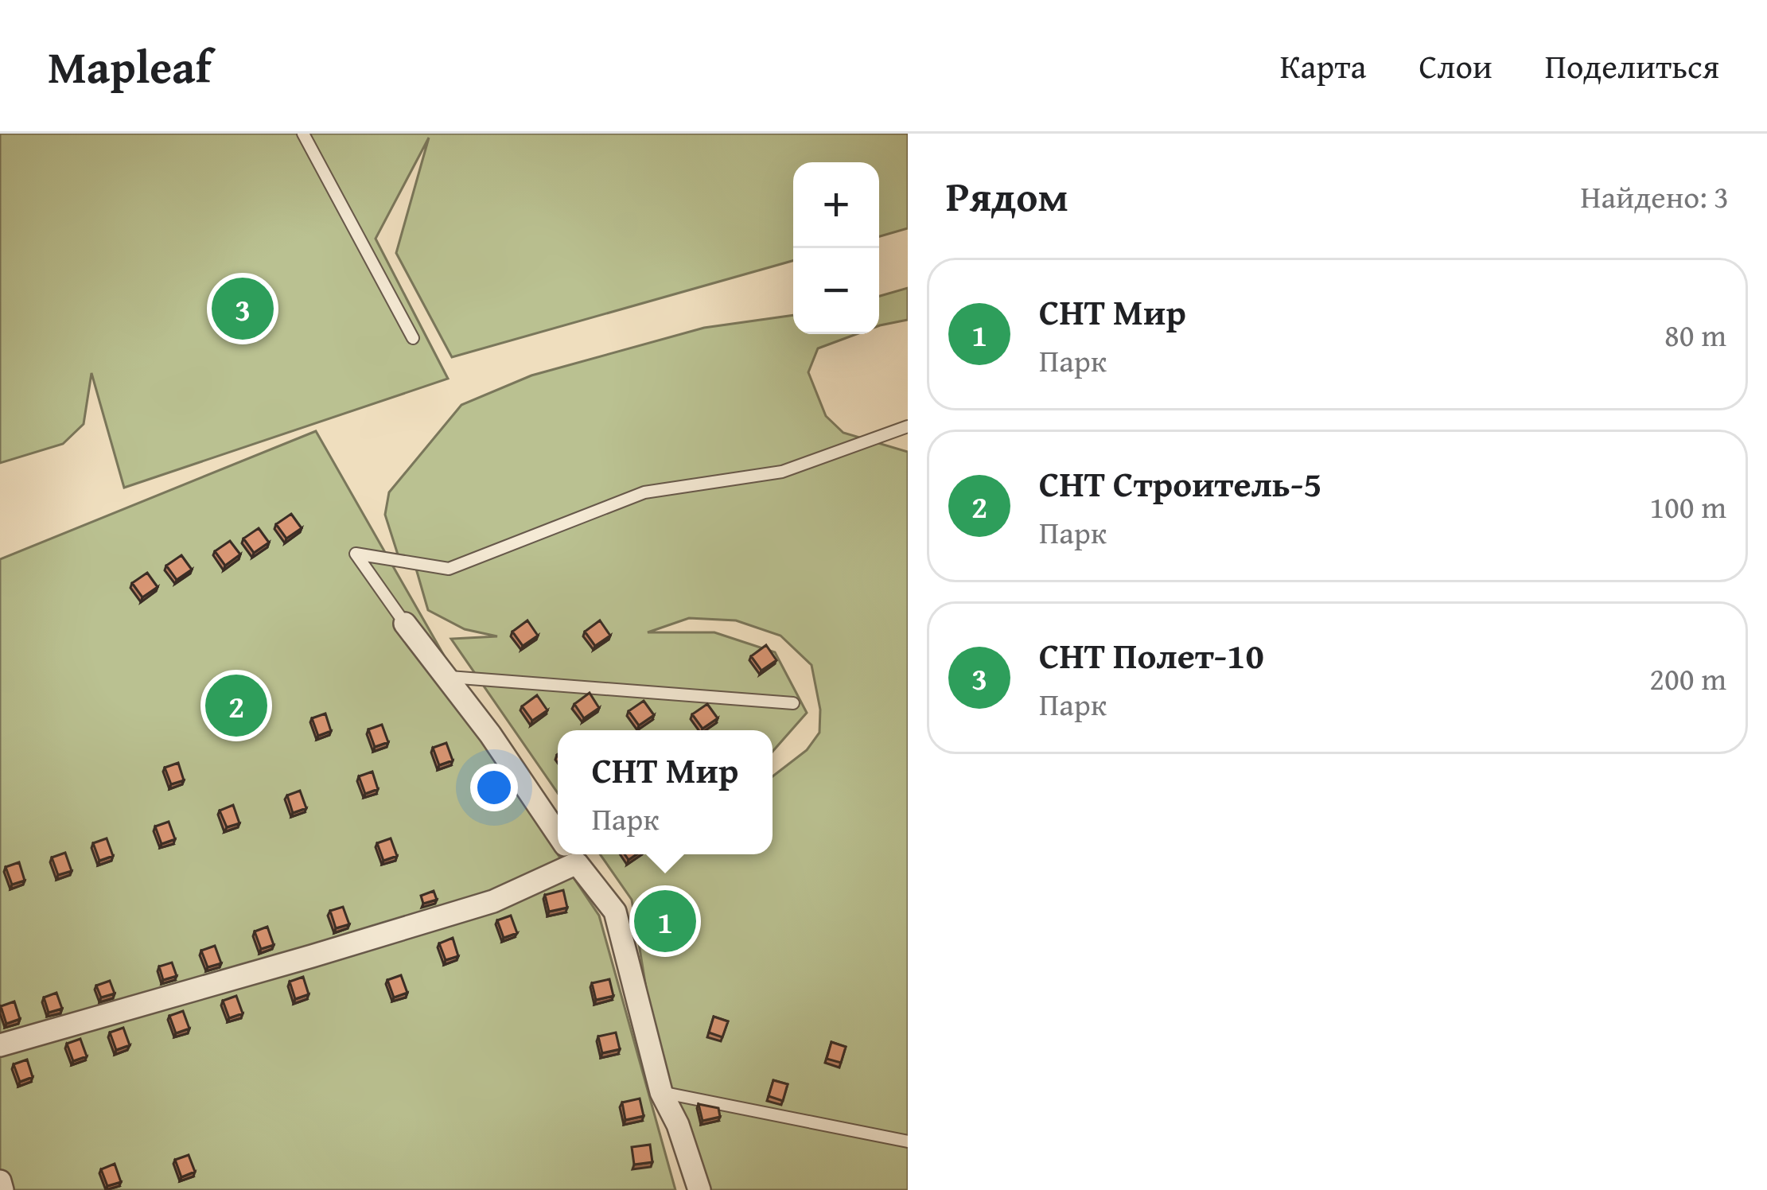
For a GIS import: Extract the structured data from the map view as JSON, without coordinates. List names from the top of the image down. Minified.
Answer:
{"page":{"header":"Mapleaf","nav":["Карта","Слои","Поделиться"],"heading":["Рядом","Найдено: 3"],"map_buttons":["+","−"],"list":[{"mark":"1","name":"СНТ Мир","note":"Парк","value":"80 m"},{"mark":"2","name":"СНТ Строитель-5","note":"Парк","value":"100 m"},{"mark":"3","name":"СНТ Полет-10","note":"Парк","value":"200 m"}],"pins":["3","2","1"],"popup":["СНТ Мир","Парк"]}}
